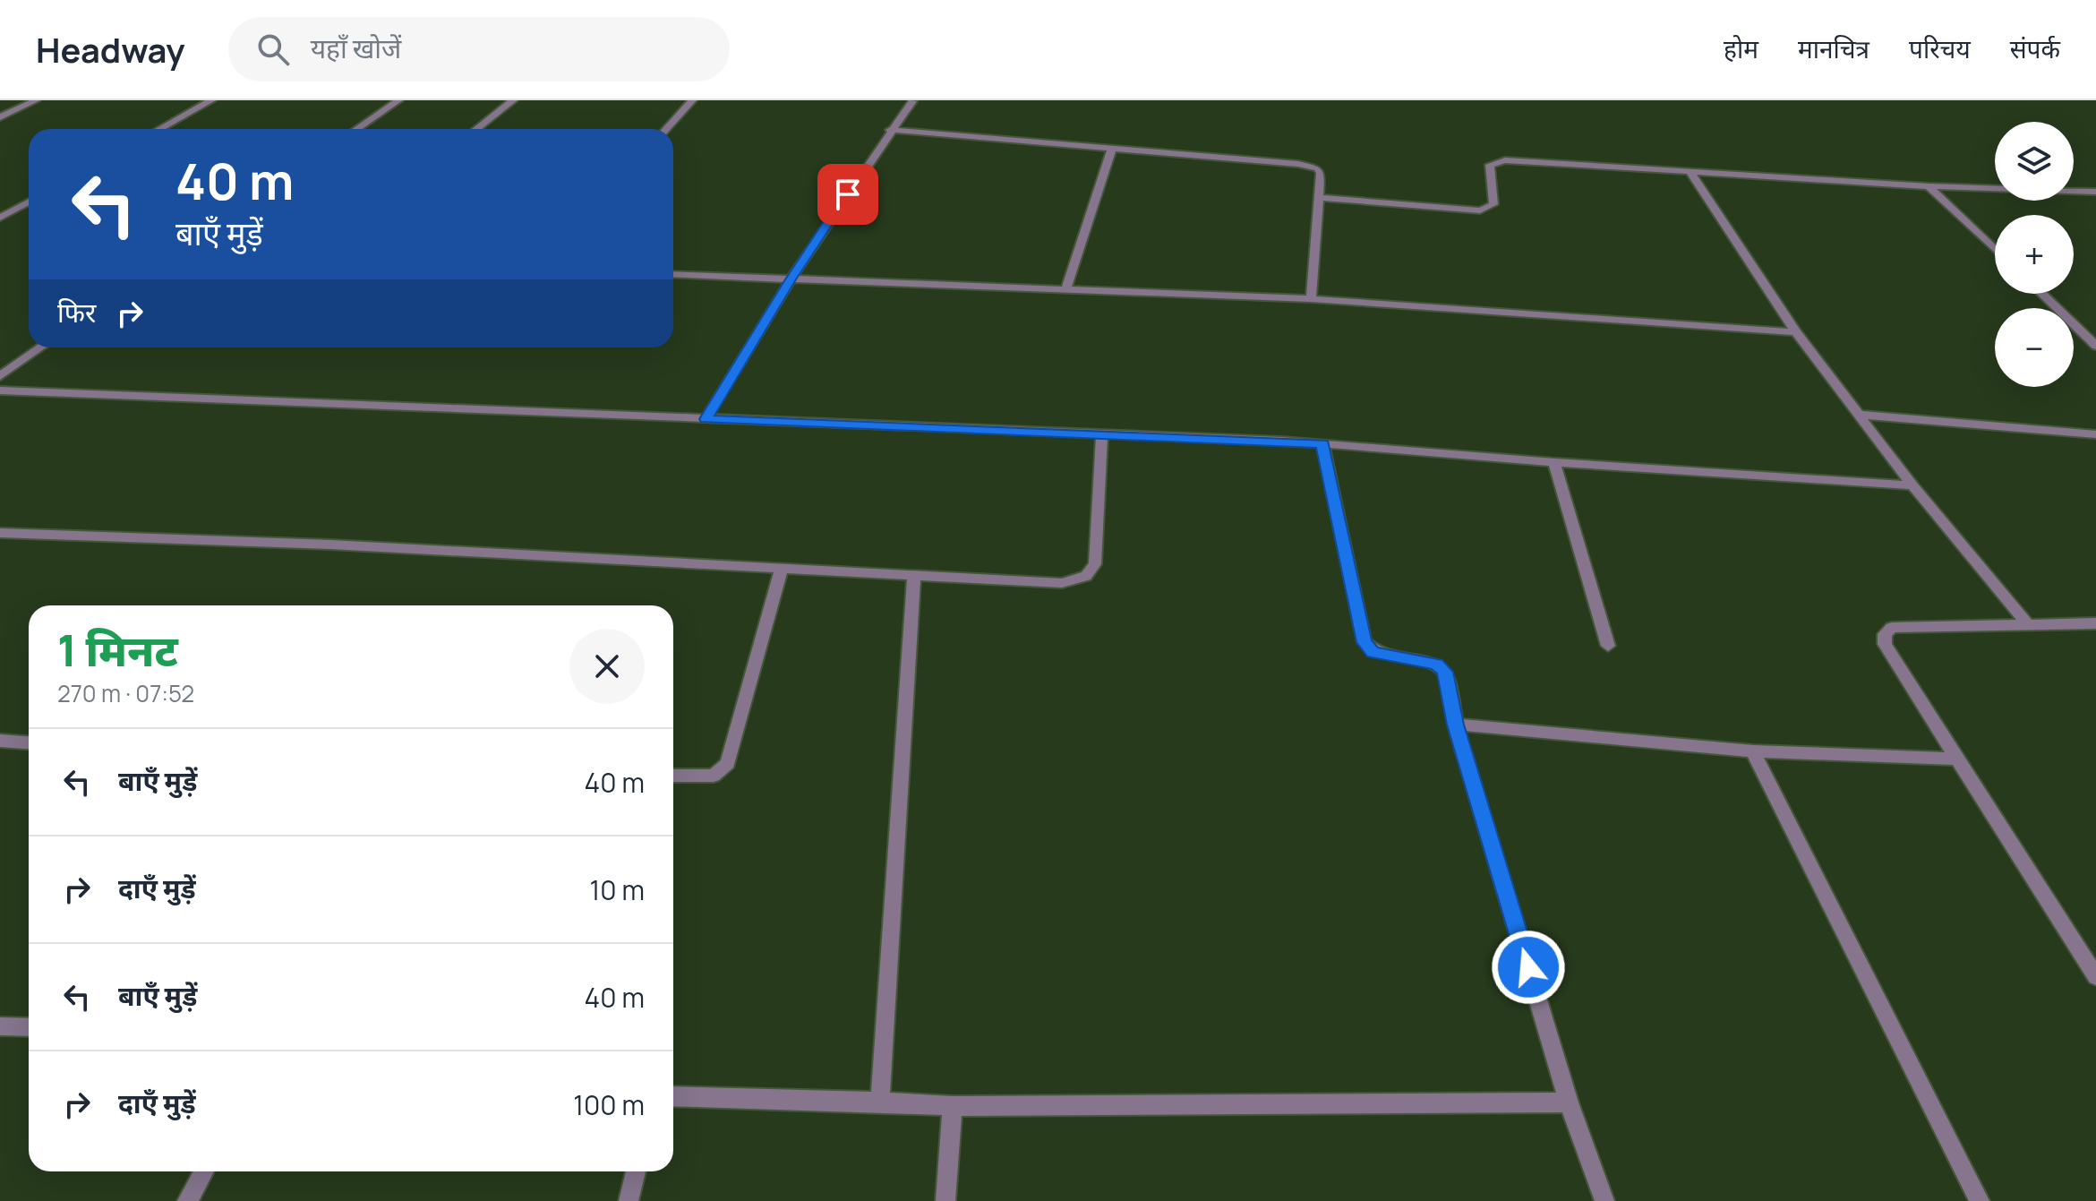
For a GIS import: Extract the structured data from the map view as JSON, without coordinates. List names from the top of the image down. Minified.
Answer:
{"page":{"header":"Headway","search":"यहाँ खोजें","nav":["होम","मानचित्र","परिचय","संपर्क"],"map_buttons":["+","−"],"turn":["40 m","बाएँ मुड़ें"],"then":"फिर","heading":["1 मिनट","270 m · 07:52"],"list":[{"name":"बाएँ मुड़ें","value":"40 m"},{"name":"दाएँ मुड़ें","value":"10 m"},{"name":"बाएँ मुड़ें","value":"40 m"},{"name":"दाएँ मुड़ें","value":"100 m"}]}}
